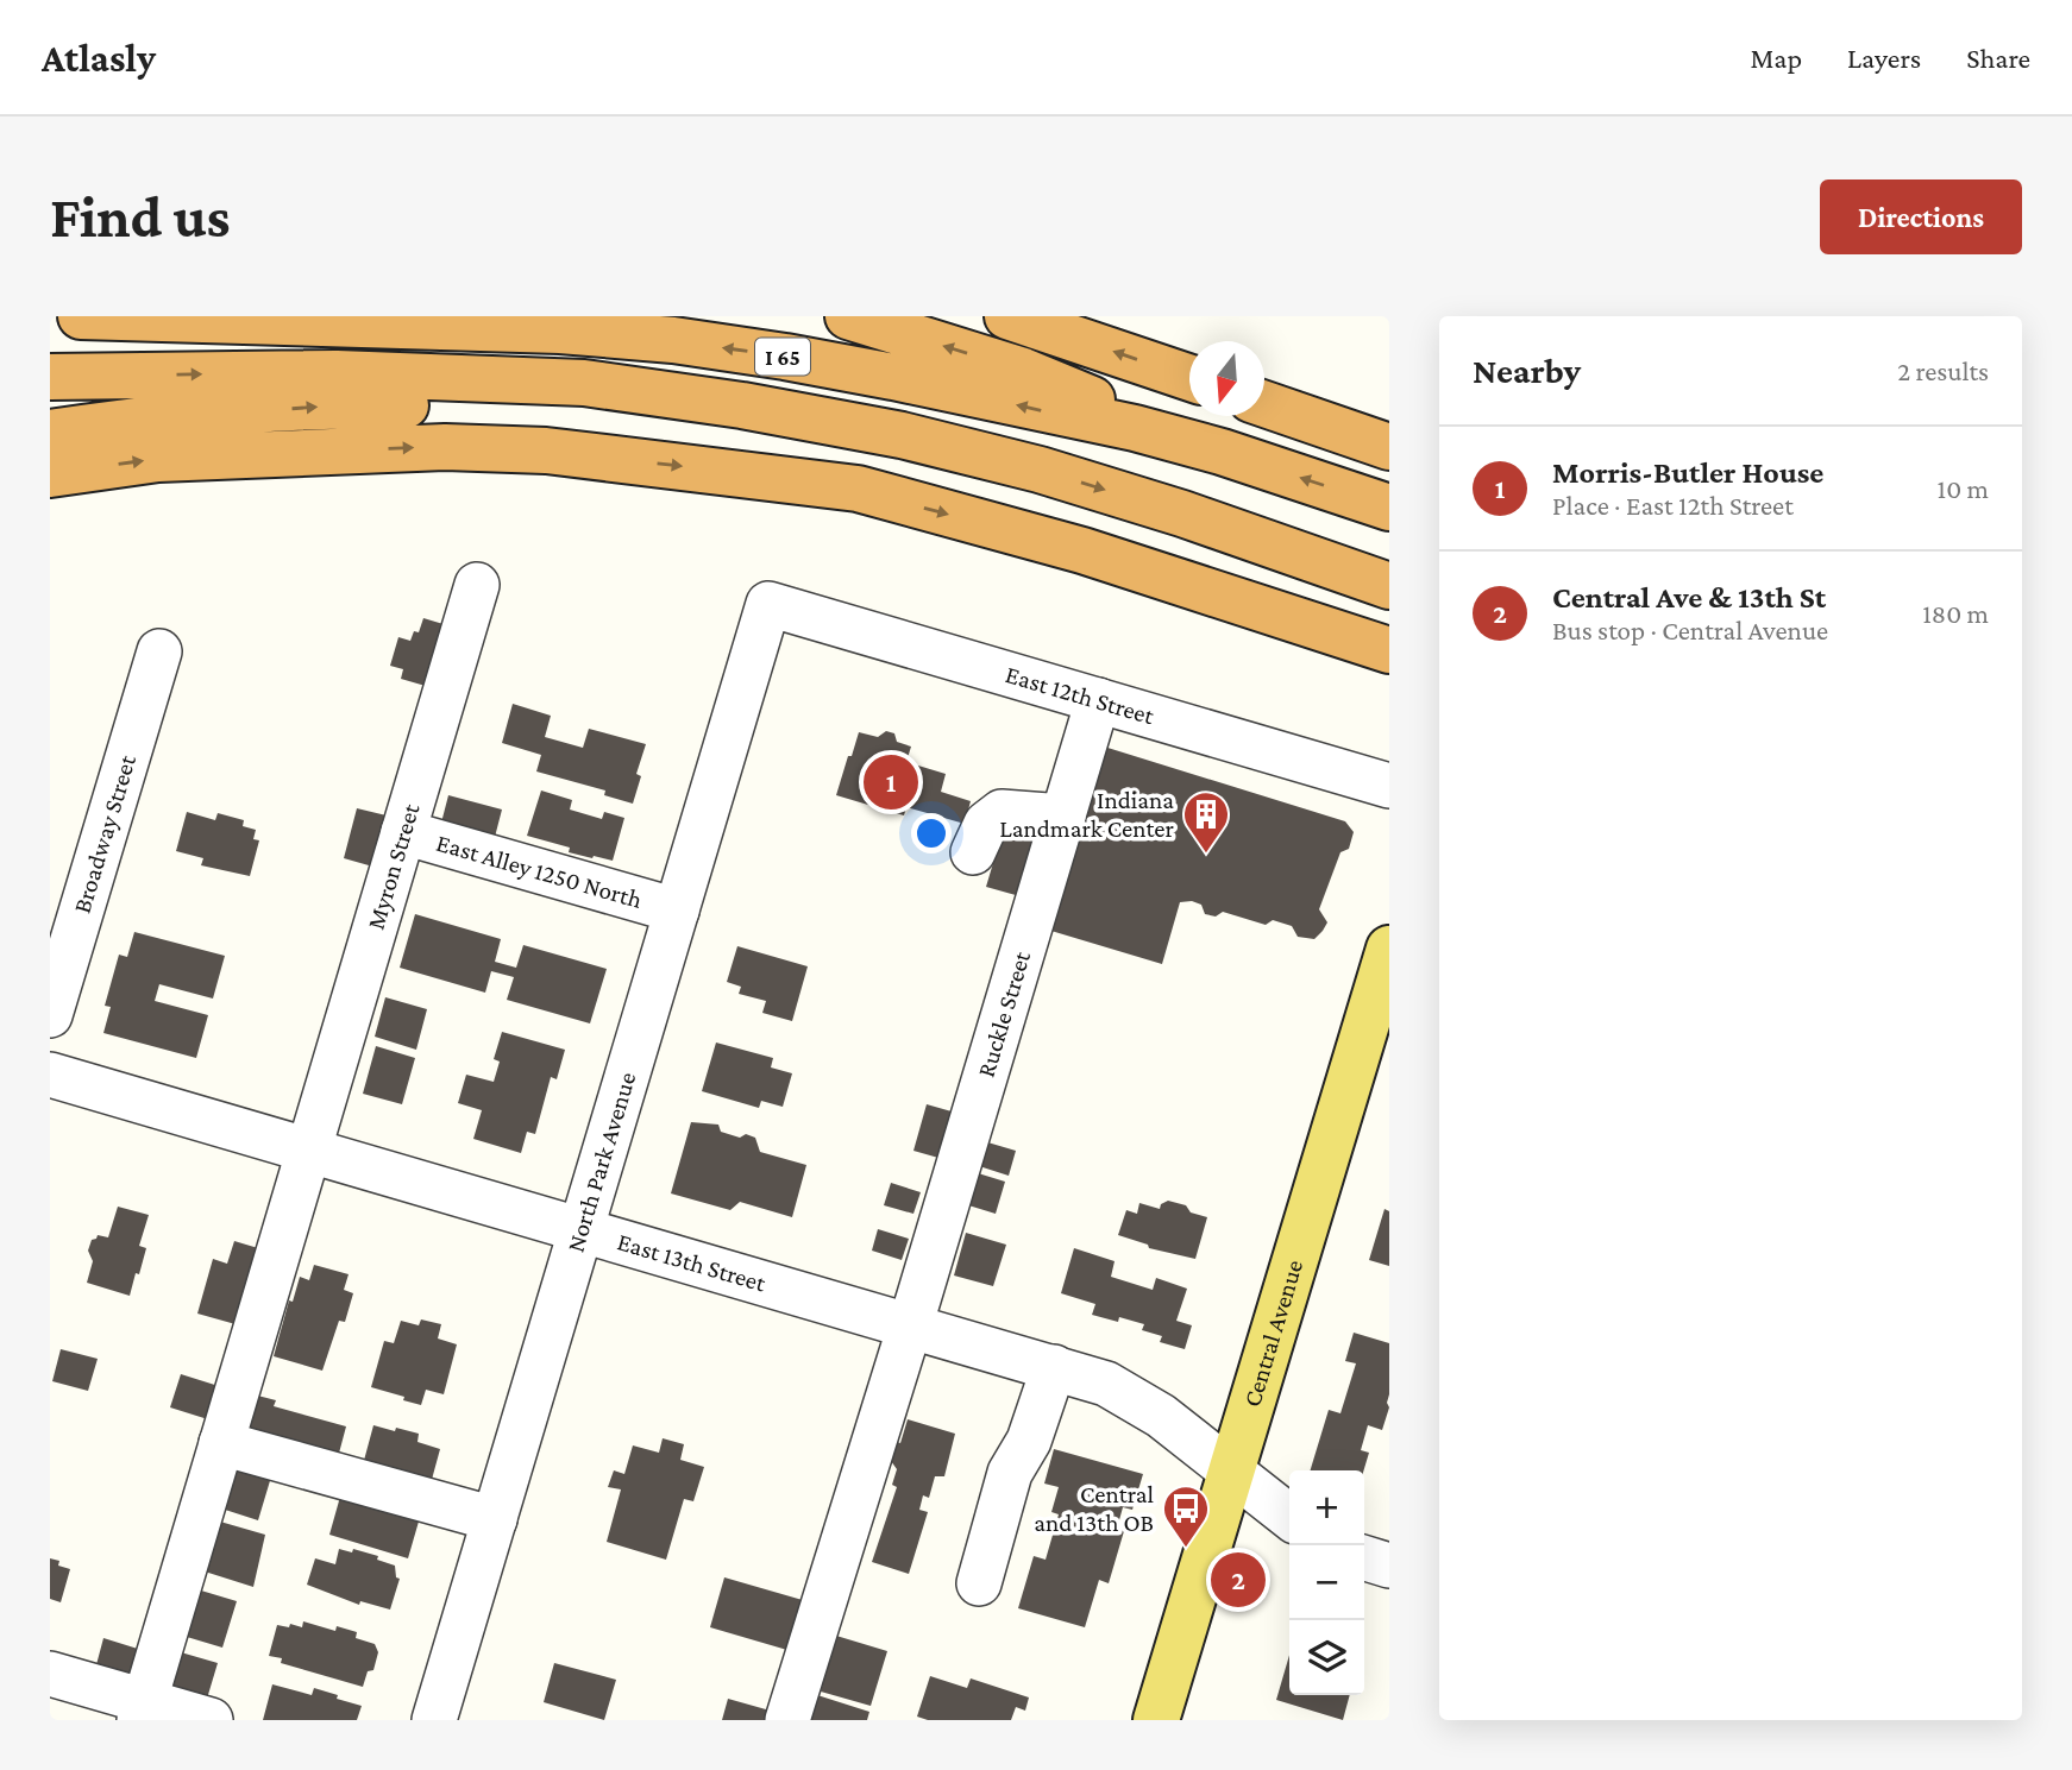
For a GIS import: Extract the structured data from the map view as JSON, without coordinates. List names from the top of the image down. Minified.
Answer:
{"streets":{"highway":["I 65"],"main road":["Central Avenue"],"street":["East 12th Street","Broadway Street","Myron Street","East Alley 1250 North","Ruckle Street","North Park Avenue","East 13th Street"]},"crossings":[["East 12th Street","Ruckle Street"],["East 12th Street","North Park Avenue"],["Myron Street","East Alley 1250 North"],["Myron Street","East 13th Street"],["East Alley 1250 North","North Park Avenue"],["Ruckle Street","East 13th Street"],["North Park Avenue","East 13th Street"],["East 13th Street","Central Avenue"]],"places":{"building":["Indiana Landmark Center"],"bus stop":["Central and 13th OB"]},"north":"bottom","page":{"header":"Atlasly","nav":["Map","Layers","Share"],"buttons":"Directions","title":"Find us","heading":["Nearby","2 results"],"list":[{"mark":"1","name":"Morris-Butler House","note":"Place · East 12th Street","value":"10 m"},{"mark":"2","name":"Central Ave & 13th St","note":"Bus stop · Central Avenue","value":"180 m"}],"pins":["1","2"],"map_buttons":["+","−"]}}
